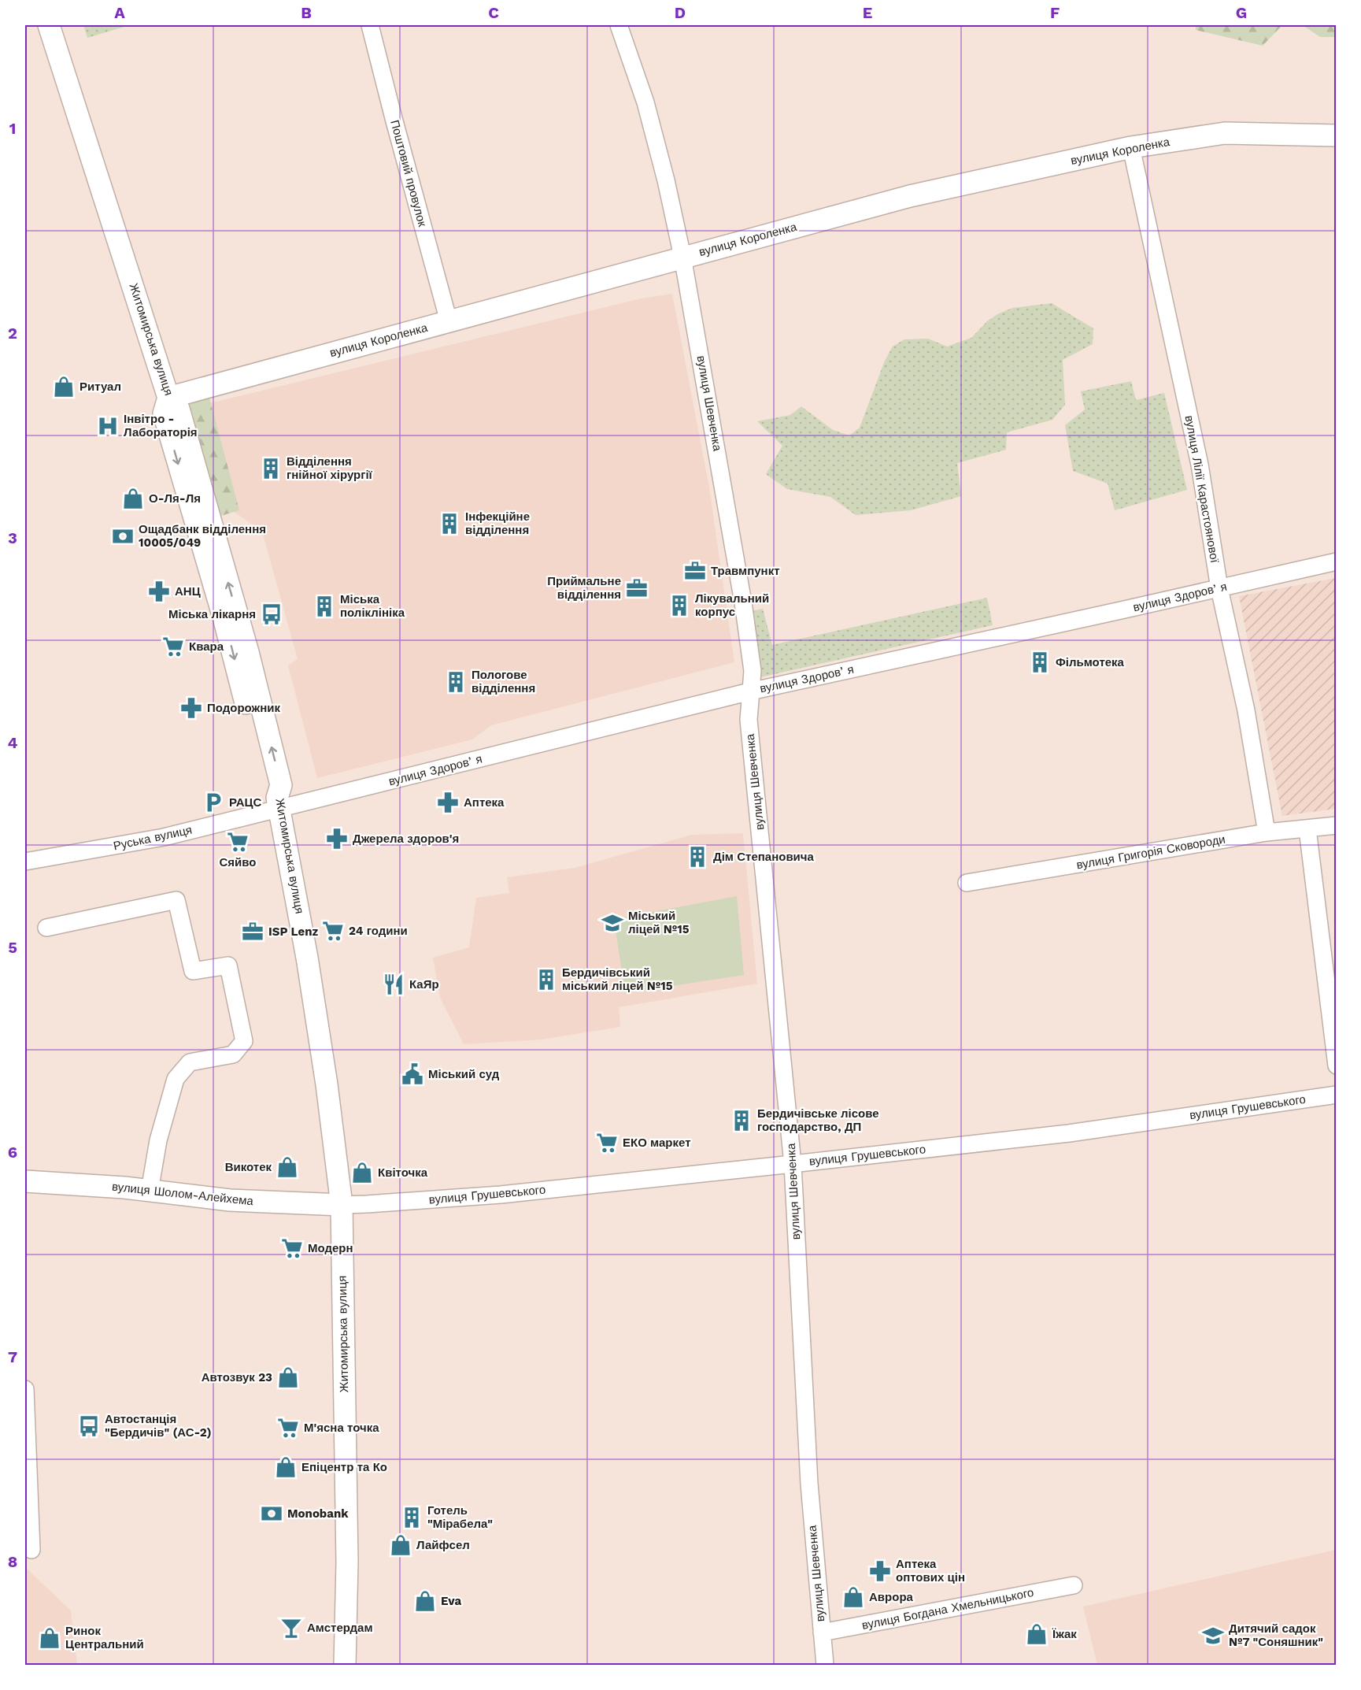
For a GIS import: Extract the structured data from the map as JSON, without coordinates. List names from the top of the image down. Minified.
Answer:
{"streets":{"main road":["вулиця Короленка","Житомирська вулиця","вулиця Шолом-Алейхема"],"street":["Поштовий провулок","вулиця Шевченка","вулиця Лілії Карастоянової","вулиця Здоровʼя","Руська вулиця","вулиця Григорія Сковороди","вулиця Грушевського","вулиця Богдана Хмельницького"]},"crossings":[["вулиця Короленка","Поштовий провулок"],["вулиця Короленка","Житомирська вулиця"],["вулиця Короленка","вулиця Шевченка"],["вулиця Короленка","вулиця Лілії Карастоянової"],["Житомирська вулиця","вулиця Здоровʼя"],["Житомирська вулиця","Руська вулиця"],["Житомирська вулиця","вулиця Грушевського"],["Житомирська вулиця","вулиця Шолом-Алейхема"],["вулиця Шевченка","вулиця Здоровʼя"],["вулиця Шевченка","вулиця Грушевського"],["вулиця Шевченка","вулиця Богдана Хмельницького"],["вулиця Лілії Карастоянової","вулиця Здоровʼя"],["вулиця Лілії Карастоянової","вулиця Григорія Сковороди"],["вулиця Здоровʼя","Руська вулиця"],["вулиця Грушевського","вулиця Шолом-Алейхема"]],"places":{"shop":["Ритуал","О-Ля-Ля","Викотек","Квіточка","Автозвук 23","Епіцентр та Ко","Лайфсел","Аврора","Eva","Їжак","Ринок Центральний"],"hospital":["Інвітро - Лабораторія"],"building":["Відділення гнійної хірургії","Інфекційне відділення","Лікувальний корпус","Міська поліклініка","Фільмотека","Пологове відділення","Дім Степановича","Бердичівський міський ліцей №15","Бердичівське лісове господарство, ДП","Готель \"Мірабела\""],"bank":["Ощадбанк відділення 10005/049","Monobank"],"office":["Травмпункт","Приймальне відділення","ISP Lenz"],"pharmacy":["АНЦ","Подорожник","Аптека","Джерела здоров'я","Аптека оптових цін"],"bus stop":["Міська лікарня","Автостанція \"Бердичів\" (АС-2)"],"supermarket":["Квара","Сяйво","24 години","ЕКО маркет","Модерн","М'ясна точка"],"parking":["РАЦС"],"school or university":["Міський ліцей №15","Дитячий садок №7 \"Соняшник\""],"restaurant":["КаЯр"],"public building":["Міський суд"],"bar":["Амстердам"]},"grid":{"columns":["A","B","C","D","E","F","G"],"rows":["1","2","3","4","5","6","7","8"]}}
